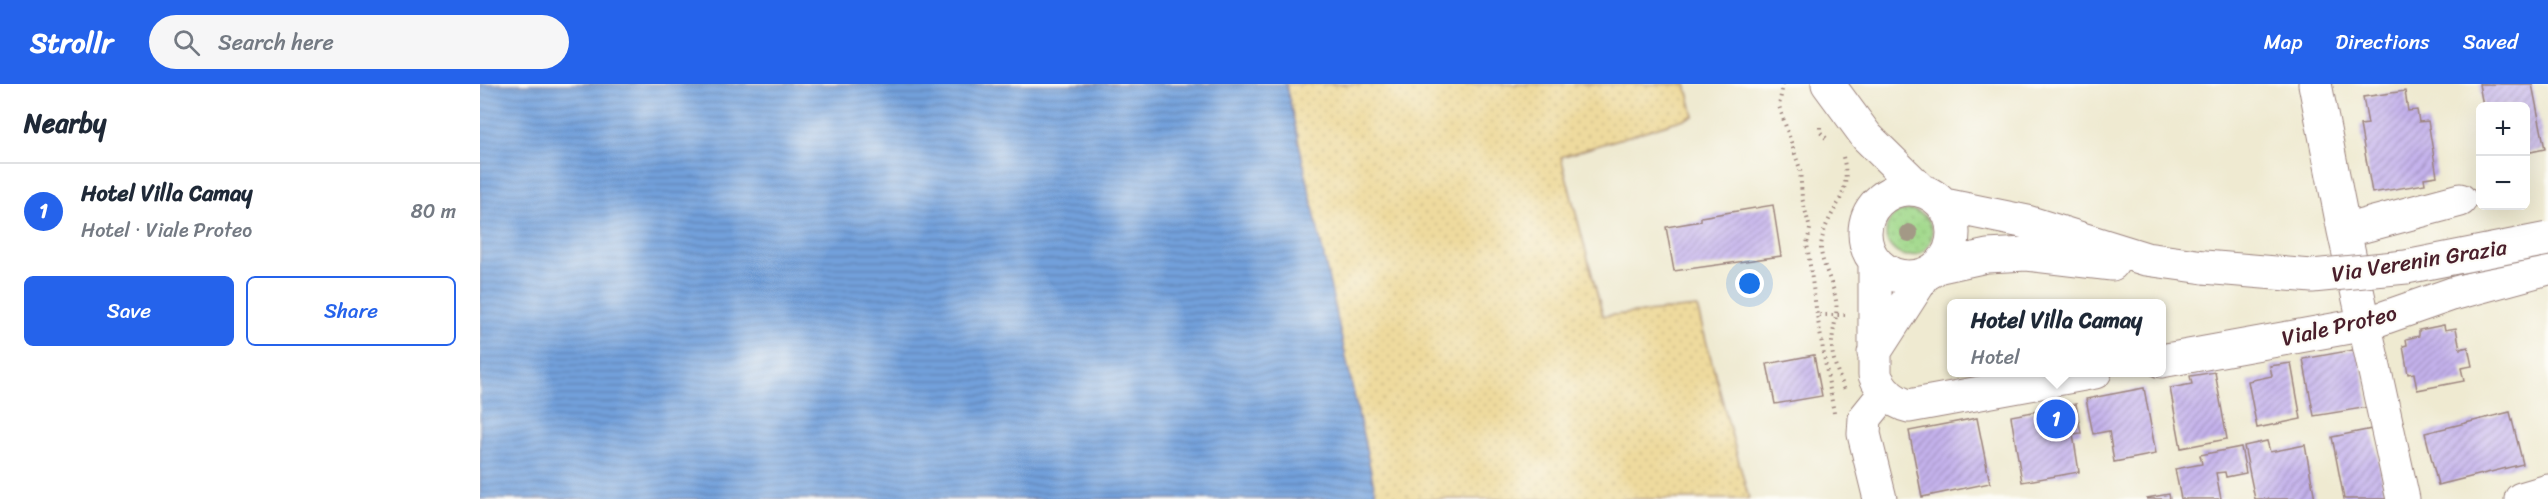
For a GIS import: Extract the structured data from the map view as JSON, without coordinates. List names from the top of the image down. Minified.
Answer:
{"streets":{"street":["Via Verenin Grazia","Viale Proteo"]},"page":{"header":"Strollr","search":"Search here","nav":["Map","Directions","Saved"],"heading":"Nearby","map_buttons":["+","−"],"list":[{"mark":"1","name":"Hotel Villa Camay","note":"Hotel · Viale Proteo","value":"80 m"}],"buttons":["Save","Share"],"popup":["Hotel Villa Camay","Hotel"],"pins":"1"}}
